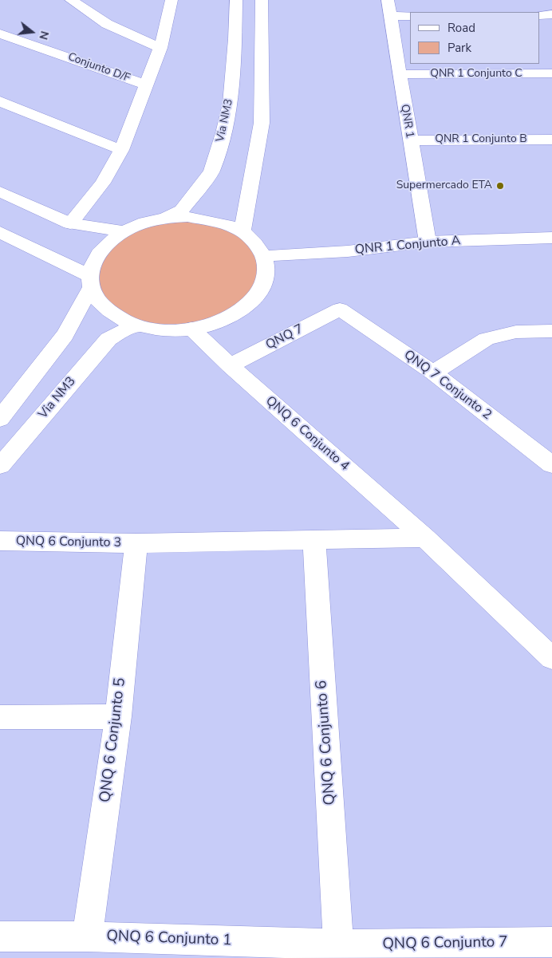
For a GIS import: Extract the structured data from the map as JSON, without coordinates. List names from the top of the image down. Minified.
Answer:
{"streets":{"street":["Conjunto D/F","QNR 1 Conjunto C","Via NM3","QNR 1","QNR 1 Conjunto B","QNR 1 Conjunto A","QNQ 7","QNQ 7 Conjunto 2","QNQ 6 Conjunto 4","QNQ 6 Conjunto 3","QNQ 6 Conjunto 5","QNQ 6 Conjunto 6","QNQ 6 Conjunto 1","QNQ 6 Conjunto 7"]},"crossings":[["QNR 1 Conjunto C","QNR 1"],["QNR 1","QNR 1 Conjunto B"],["QNR 1","QNR 1 Conjunto A"],["QNQ 7","QNQ 7 Conjunto 2"],["QNQ 7","QNQ 6 Conjunto 4"],["QNQ 6 Conjunto 3","QNQ 6 Conjunto 5"],["QNQ 6 Conjunto 5","QNQ 6 Conjunto 1"],["QNQ 6 Conjunto 6","QNQ 6 Conjunto 1"],["QNQ 6 Conjunto 6","QNQ 6 Conjunto 7"],["QNQ 6 Conjunto 1","QNQ 6 Conjunto 7"]],"places":["Supermercado ETA"],"legend":["Road","Park"],"north":"right"}
